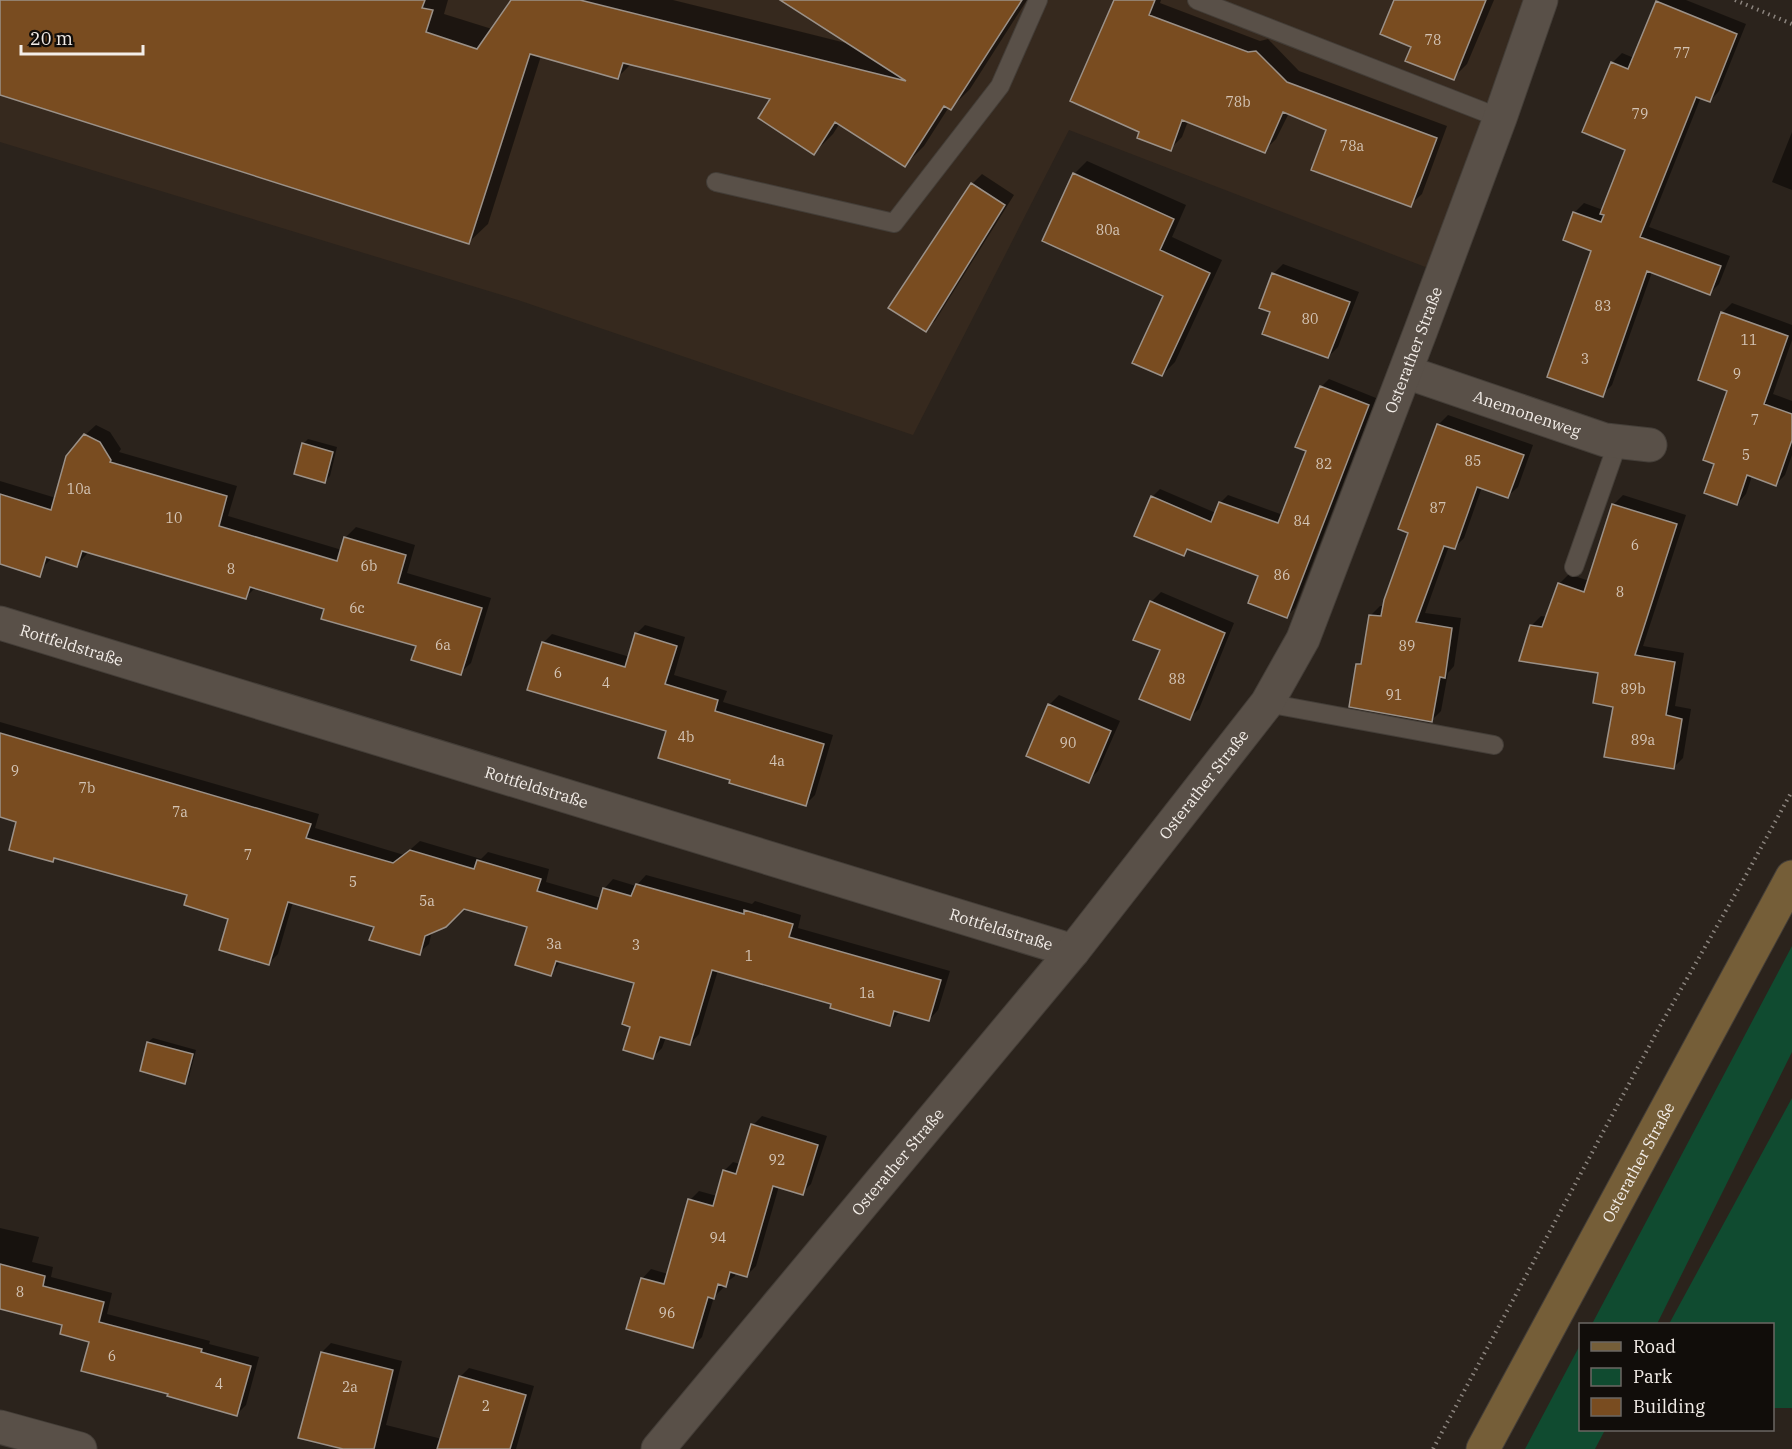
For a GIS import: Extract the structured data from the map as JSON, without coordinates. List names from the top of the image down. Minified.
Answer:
{"streets":{"main road":["Osterather Straße"],"street":["Anemonenweg","Rottfeldstraße"]},"crossings":[["Osterather Straße","Anemonenweg"],["Osterather Straße","Rottfeldstraße"]],"house_numbers":["78","77","78b","79","78a","80a","83","80","11","3","9","7","5","85","82","10a","87","10","84","6","6b","8","86","8","6c","6a","89","6","88","4","89b","91","4b","89a","90","4a","9","7b","7a","7","5","5a","3a","3","1","1a","92","94","8","96","6","4","2a","2"],"legend":["Road","Park","Building"],"scale_bar":"20 m"}
